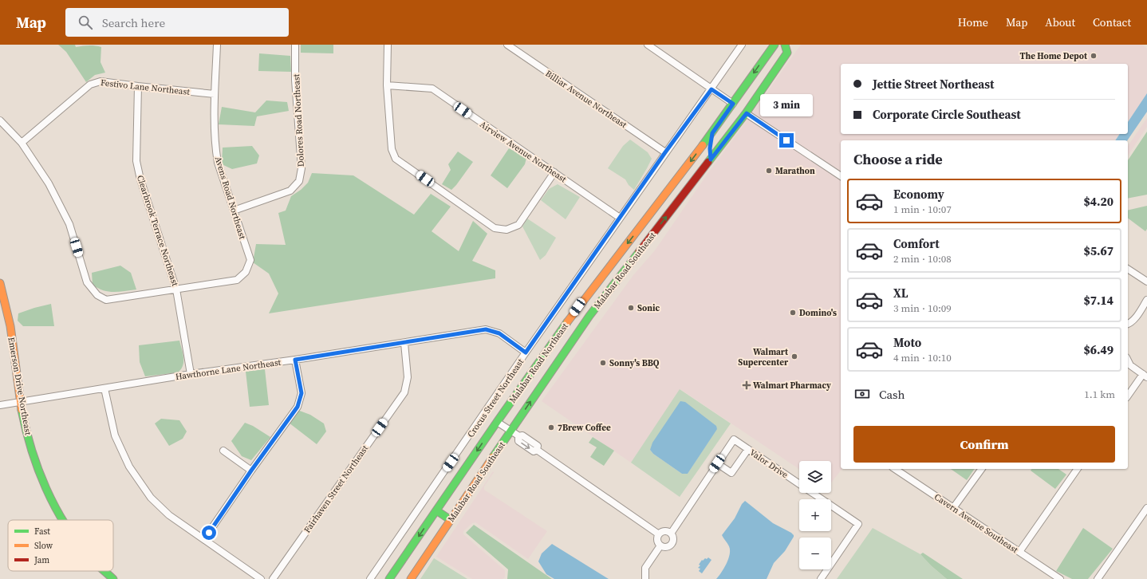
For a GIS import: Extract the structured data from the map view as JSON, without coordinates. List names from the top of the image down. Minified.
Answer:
{"streets":{"main road":["Malabar Road Southeast","Malabar Road Northeast","Emerson Drive Northeast"],"street":["Festivo Lane Northeast","Billiar Avenue Northeast","Dolores Road Northeast","Airview Avenue Northeast","Avens Road Northeast","Clearbrook Terrace Northeast","Hawthorne Lane Northeast","Crocus Street Northeast","Valor Drive","Fairhaven Street Northeast","Cavern Avenue Southeast"]},"crossings":[["Festivo Lane Northeast","Avens Road Northeast"],["Festivo Lane Northeast","Clearbrook Terrace Northeast"],["Billiar Avenue Northeast","Crocus Street Northeast"],["Dolores Road Northeast","Avens Road Northeast"],["Airview Avenue Northeast","Crocus Street Northeast"],["Avens Road Northeast","Clearbrook Terrace Northeast"],["Clearbrook Terrace Northeast","Hawthorne Lane Northeast"],["Hawthorne Lane Northeast","Emerson Drive Northeast"],["Hawthorne Lane Northeast","Crocus Street Northeast"],["Hawthorne Lane Northeast","Fairhaven Street Northeast"]],"one_way":["Malabar Road Southeast","Malabar Road Northeast"],"places":{"other":["The Home Depot","Marathon","Sonic","Domino's","Walmart Supercenter","Sonny's BBQ","7Brew Coffee"],"health":["Walmart Pharmacy"]},"legend":["Fast","Slow","Jam"],"page":{"header":"Map","search":"Search here","nav":["Home","Map","About","Contact"],"banner":["Jettie Street Northeast","Corporate Circle Southeast"],"bubble":"3 min","heading":"Choose a ride","list":[{"name":"Economy","note":"1 min · 10:07","value":"$4.20"},{"name":"Comfort","note":"2 min · 10:08","value":"$5.67"},{"name":"XL","note":"3 min · 10:09","value":"$7.14"},{"name":"Moto","note":"4 min · 10:10","value":"$6.49"}],"pay":["Cash","1.1 km"],"buttons":"Confirm","map_buttons":["+","−"]}}
